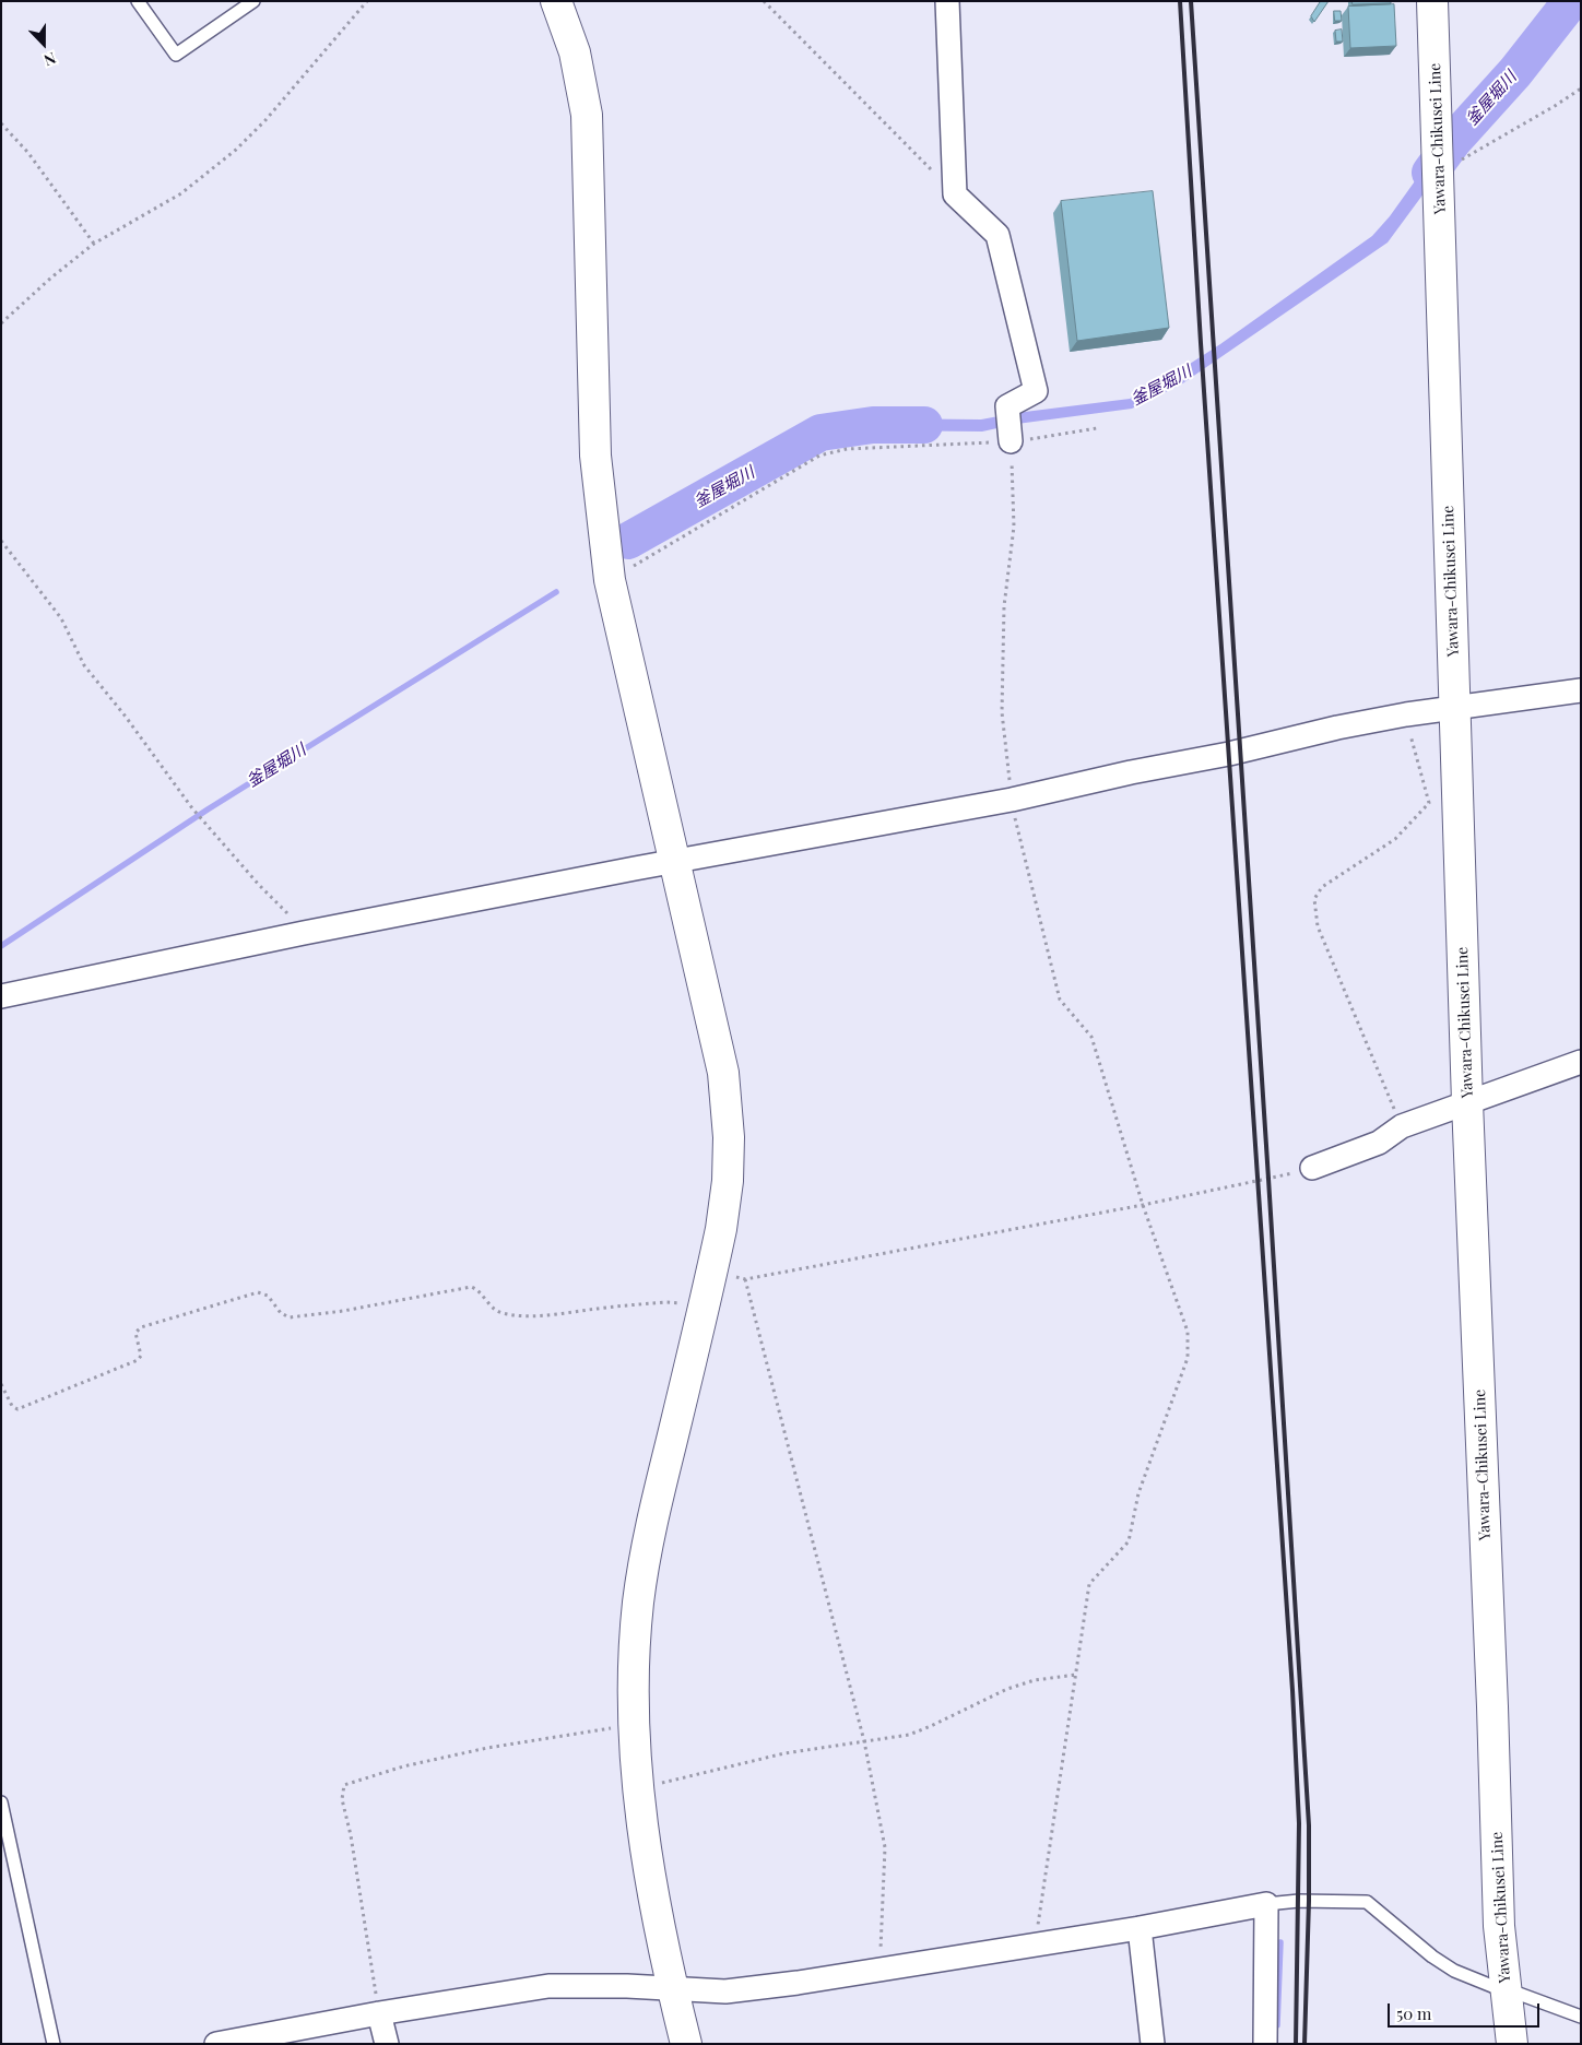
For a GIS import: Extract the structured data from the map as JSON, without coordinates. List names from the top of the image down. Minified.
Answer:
{"streets":{"street":["Yawara-Chikusei Line"]},"water":["釜屋堀川"],"scale_bar":"50 m","north":"bottom"}
